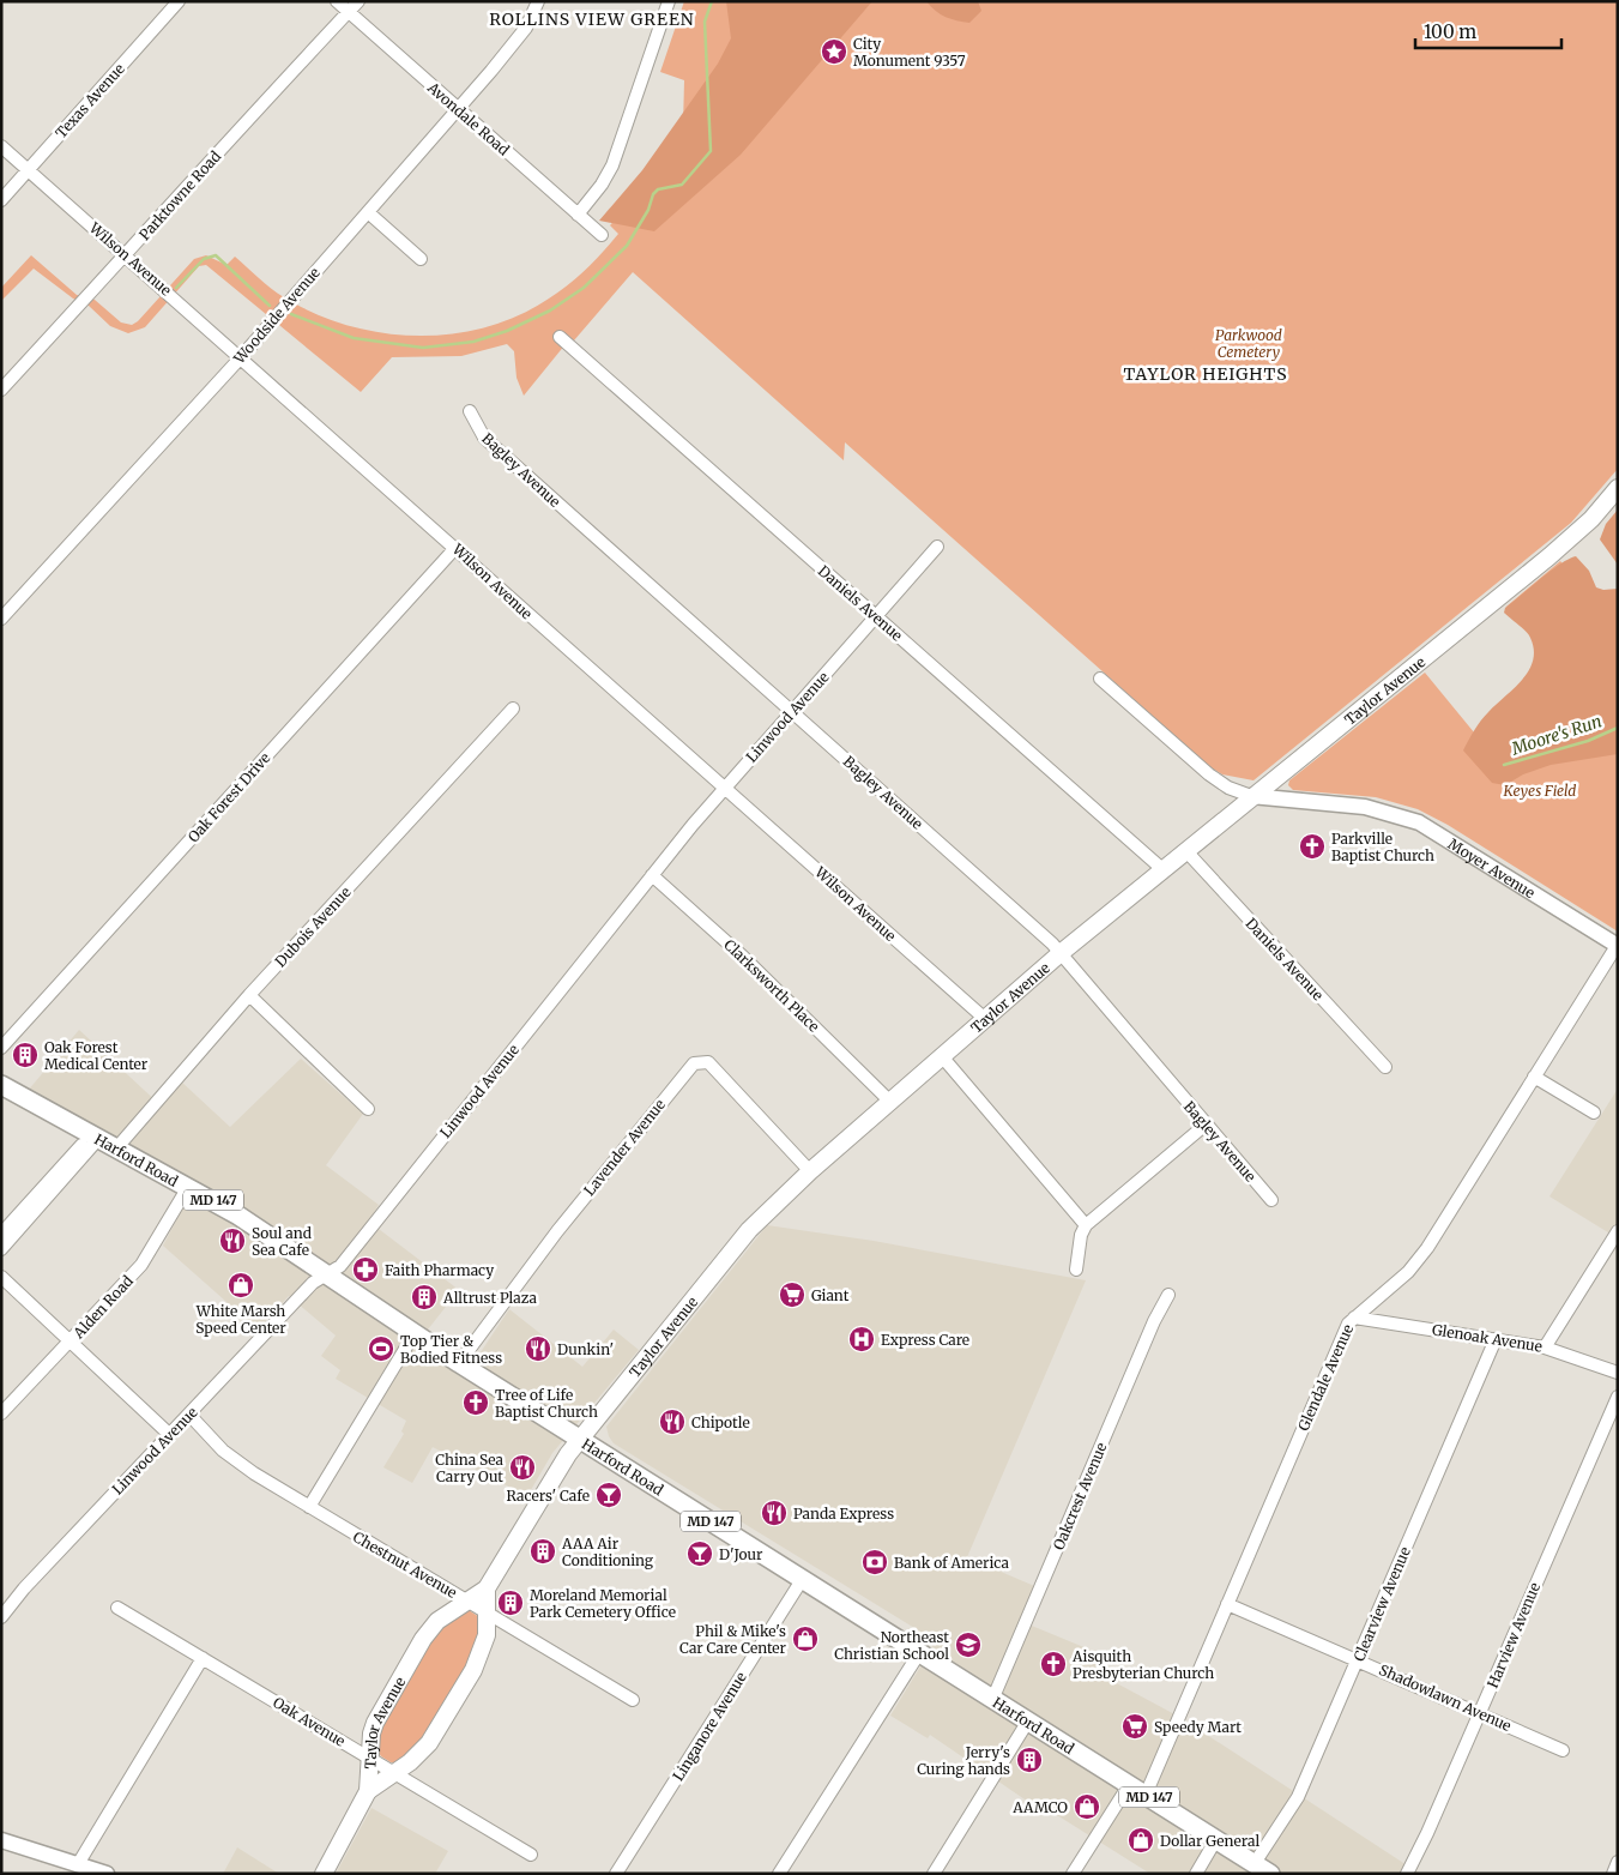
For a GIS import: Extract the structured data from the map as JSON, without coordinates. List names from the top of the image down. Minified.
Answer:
{"streets":{"main road":["Taylor Avenue","Harford Road","MD 147"],"street":["Texas Avenue","Avondale Road","Parktowne Road","Wilson Avenue","Woodside Avenue","Bagley Avenue","Daniels Avenue","Linwood Avenue","Oak Forest Drive","Moyer Avenue","Dubois Avenue","Clarksworth Place","Lavender Avenue","Alden Road","Glenoak Avenue","Glendale Avenue","Oakcrest Avenue","Chestnut Avenue","Clearview Avenue","Harview Avenue","Shadowlawn Avenue","Oak Avenue","Linganore Avenue"]},"crossings":[["Texas Avenue","Wilson Avenue"],["Avondale Road","Parktowne Road"],["Avondale Road","Woodside Avenue"],["Parktowne Road","Wilson Avenue"],["Wilson Avenue","Woodside Avenue"],["Wilson Avenue","Taylor Avenue"],["Wilson Avenue","Linwood Avenue"],["Wilson Avenue","Oak Forest Drive"],["Bagley Avenue","Taylor Avenue"],["Bagley Avenue","Linwood Avenue"],["Daniels Avenue","Taylor Avenue"],["Daniels Avenue","Linwood Avenue"],["Taylor Avenue","Moyer Avenue"],["Taylor Avenue","Clarksworth Place"],["Taylor Avenue","Lavender Avenue"],["Taylor Avenue","Harford Road"],["Taylor Avenue","Chestnut Avenue"],["Taylor Avenue","Oak Avenue"],["Linwood Avenue","Clarksworth Place"],["Linwood Avenue","Harford Road"],["Linwood Avenue","Chestnut Avenue"],["Moyer Avenue","Glendale Avenue"],["Dubois Avenue","Harford Road"],["Lavender Avenue","Harford Road"],["Harford Road","Alden Road"],["Harford Road","Glendale Avenue"],["Harford Road","Oakcrest Avenue"],["Harford Road","Clearview Avenue"],["Harford Road","Linganore Avenue"],["Glenoak Avenue","Glendale Avenue"],["Glenoak Avenue","Clearview Avenue"],["Glendale Avenue","Shadowlawn Avenue"],["Clearview Avenue","Shadowlawn Avenue"],["Harview Avenue","Shadowlawn Avenue"]],"districts":["ROLLINS VIEW GREEN","TAYLOR HEIGHTS"],"water":["Moore's Run"],"parks":["Parkwood Cemetery","Keyes Field"],"places":{"place":["City Monument 9357"],"church":["Parkville Baptist Church","Tree of Life Baptist Church","Aisquith Presbyterian Church"],"building":["Oak Forest Medical Center","Alltrust Plaza","AAA Air Conditioning","Moreland Memorial Park Cemetery Office","Jerry's Curing hands"],"restaurant":["Soul and Sea Cafe","Dunkin'","Chipotle","China Sea Carry Out","Panda Express"],"pharmacy":["Faith Pharmacy"],"shop":["White Marsh Speed Center","Phil & Mike's Car Care Center","AAMCO","Dollar General"],"supermarket":["Giant","Speedy Mart"],"hospital":["Express Care"],"sports":["Top Tier & Bodied Fitness"],"bar":["Racers' Cafe","D'Jour"],"bank":["Bank of America"],"school or university":["Northeast Christian School"]},"scale_bar":"100 m"}
